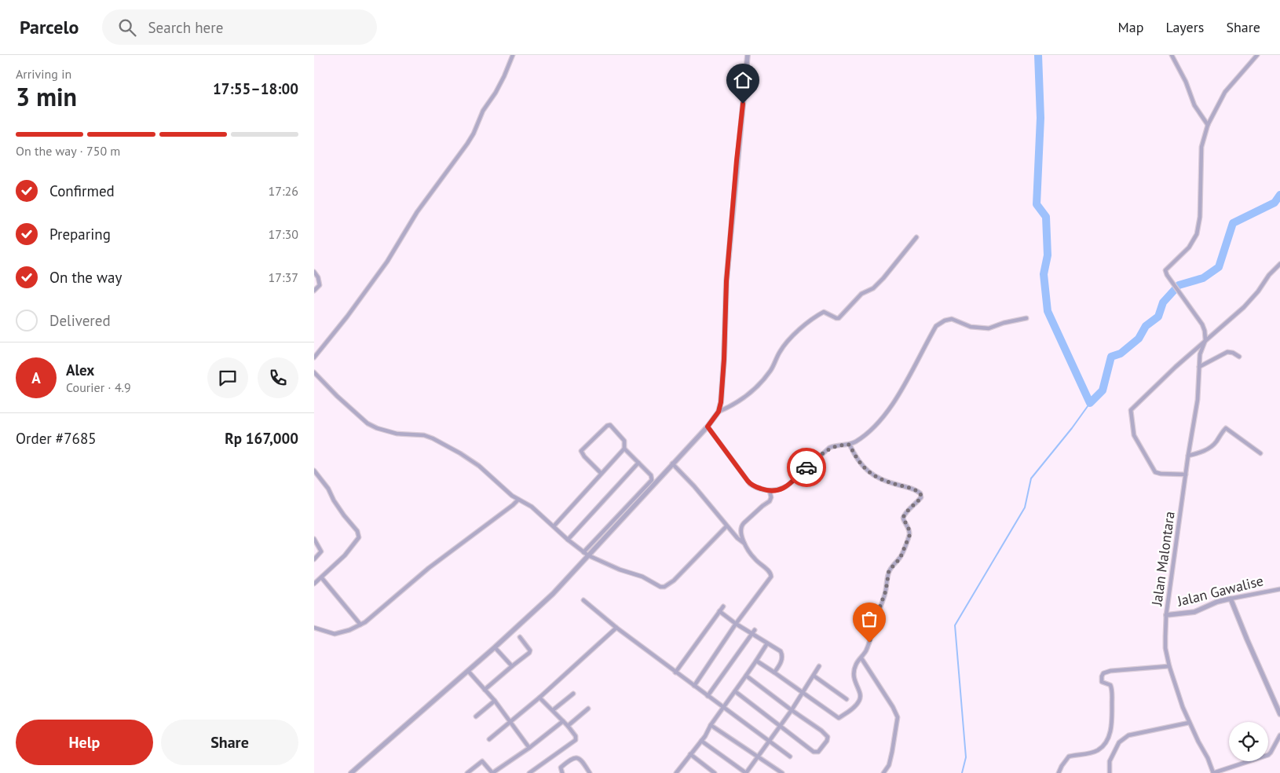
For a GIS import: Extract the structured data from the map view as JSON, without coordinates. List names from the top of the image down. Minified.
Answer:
{"streets":{"street":["Jalan Malontara","Jalan Gawalise"]},"crossings":[["Jalan Malontara","Jalan Gawalise"]],"page":{"header":"Parcelo","search":"Search here","nav":["Map","Layers","Share"],"heading":["3 min","Arriving in","17:55–18:00"],"panel":["Alex","Courier · 4.9","Order #7685","Rp 167,000"],"bar":"On the way · 750 m","list":[["Confirmed","17:26"],["Preparing","17:30"],["On the way","17:37"],"Delivered"],"round":"A","buttons":["Help","Share"]}}
